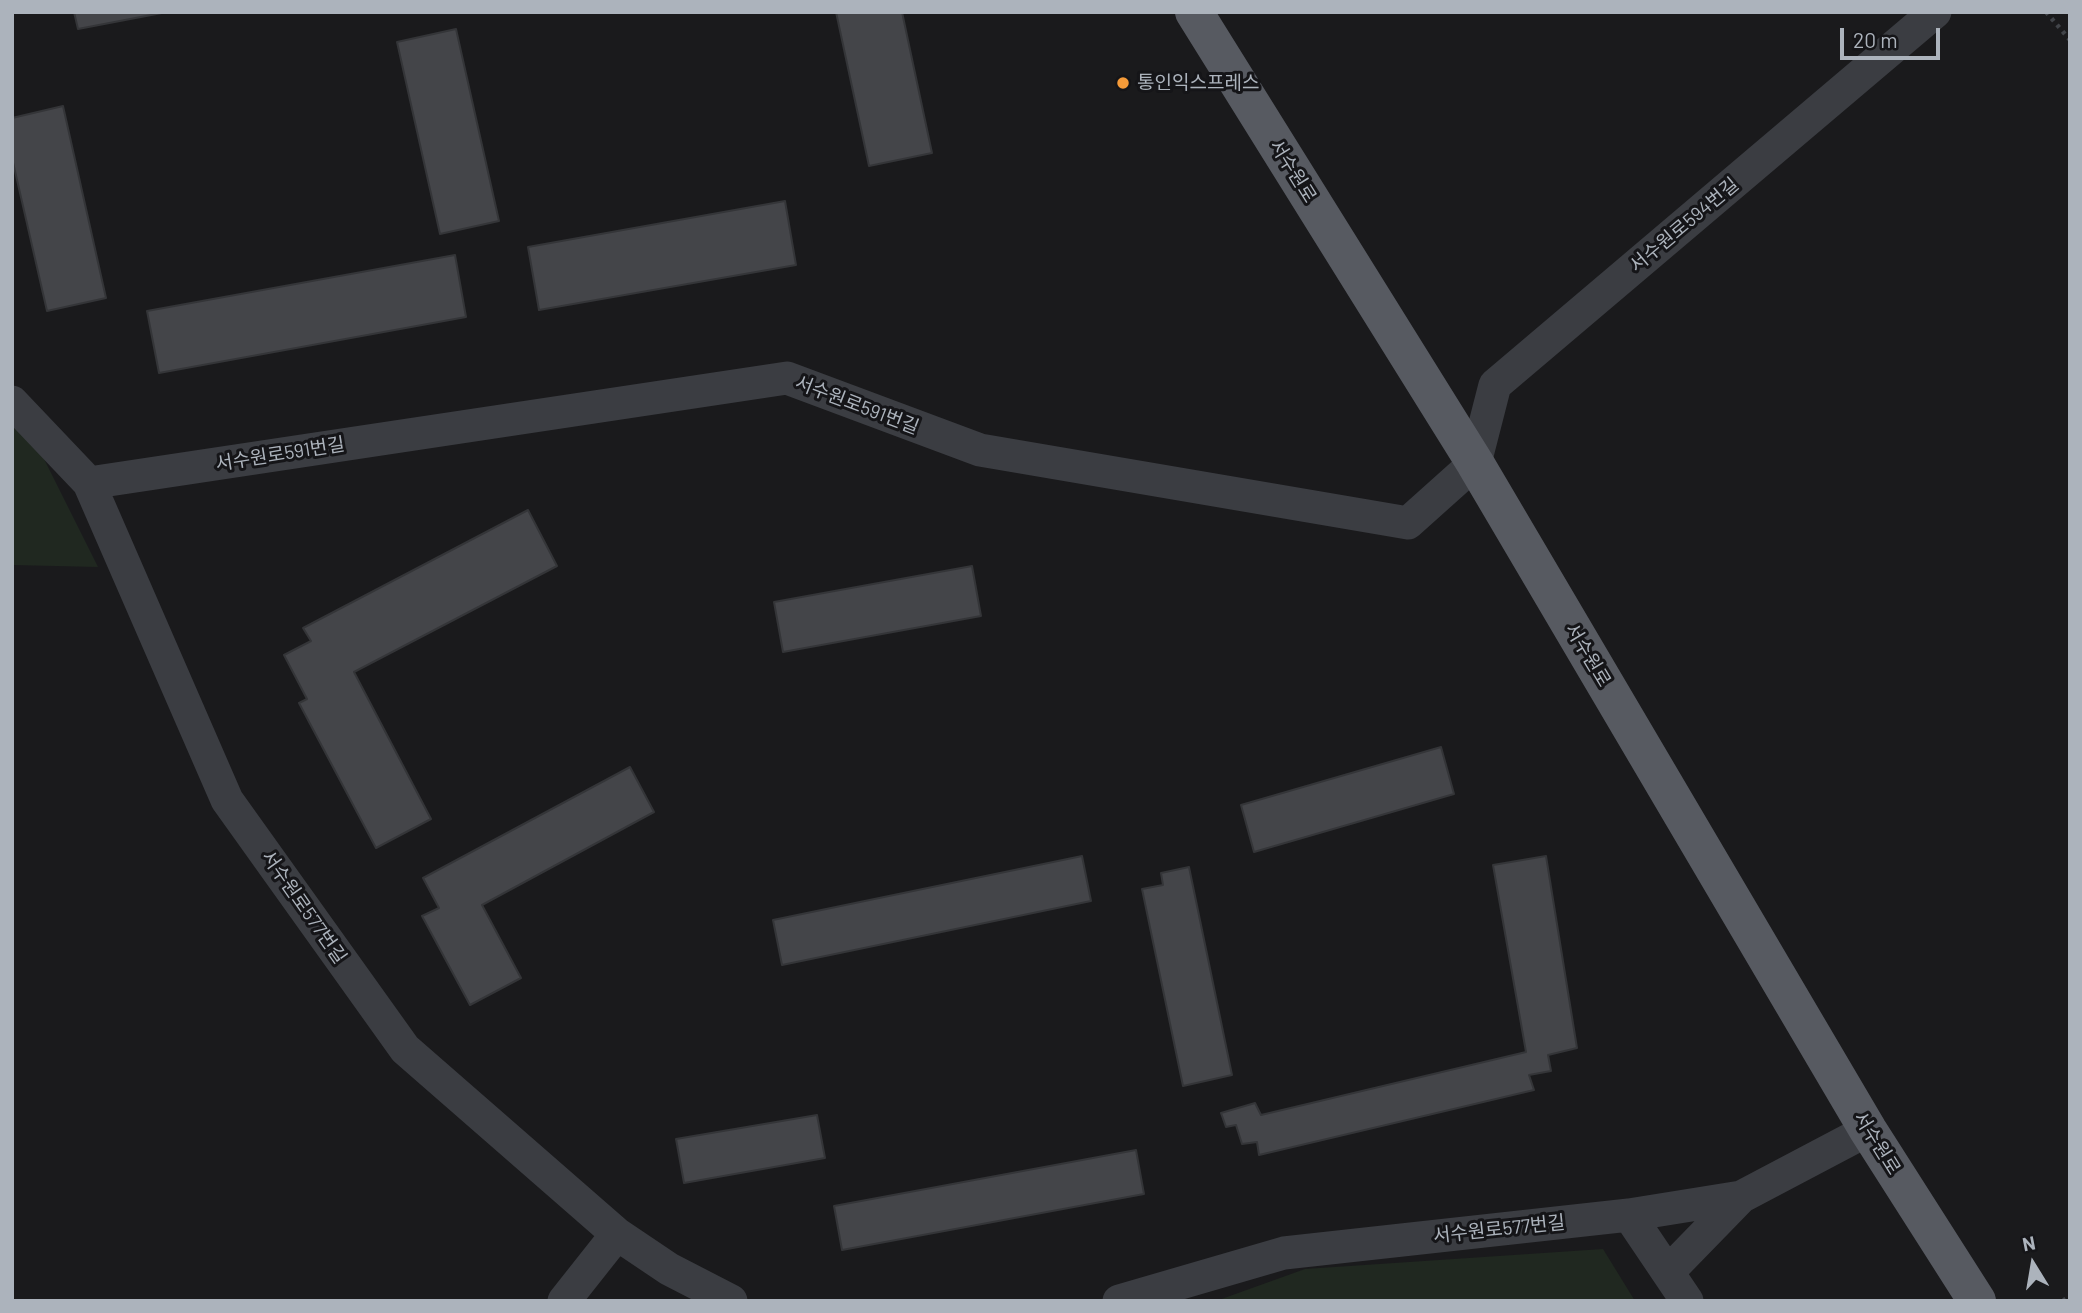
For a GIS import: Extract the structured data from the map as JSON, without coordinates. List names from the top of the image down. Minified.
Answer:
{"streets":{"main road":["서수원로"],"street":["서수원로594번길","서수원로591번길","서수원로577번길"]},"crossings":[["서수원로","서수원로594번길"],["서수원로","서수원로591번길"],["서수원로","서수원로577번길"],["서수원로594번길","서수원로591번길"],["서수원로591번길","서수원로577번길"]],"places":["통인익스프레스"],"scale_bar":"20 m","north":"top"}
